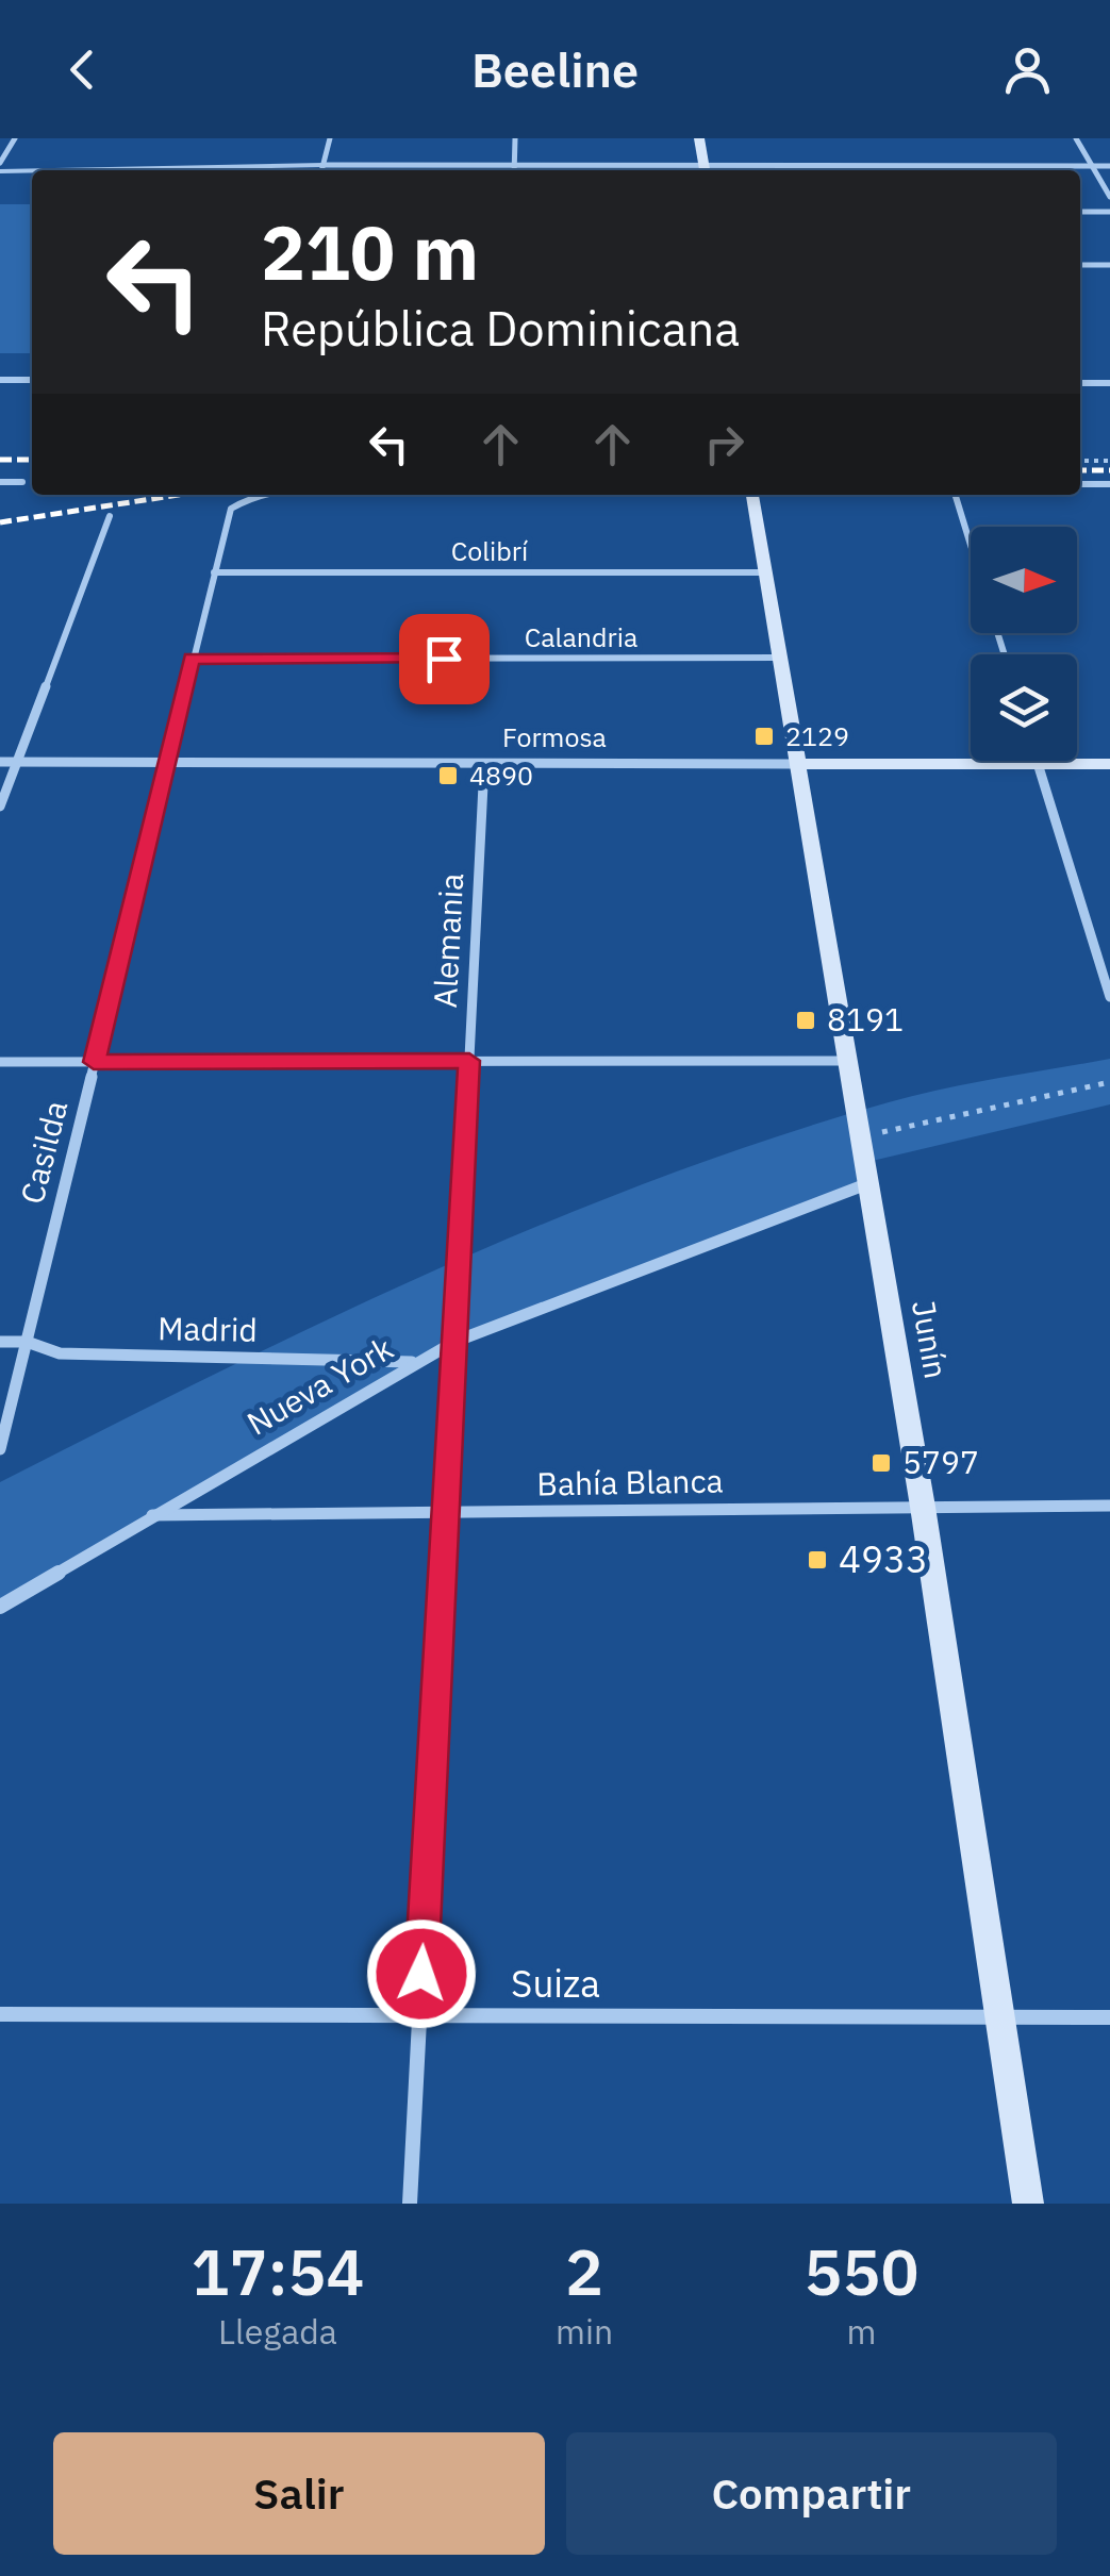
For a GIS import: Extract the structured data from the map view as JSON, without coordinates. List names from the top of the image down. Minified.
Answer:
{"streets":{"main road":["Formosa","Junín"],"street":["Colibrí","Calandria","Alemania","Casilda","Madrid","Nueva York","Bahía Blanca","Suiza"]},"crossings":[["Colibrí","Casilda"],["Colibrí","Junín"],["Calandria","Casilda"],["Calandria","Junín"],["Formosa","Alemania"],["Formosa","Casilda"],["Formosa","Junín"],["Alemania","Nueva York"],["Alemania","Bahía Blanca"],["Alemania","Suiza"],["Casilda","Madrid"],["Madrid","Nueva York"],["Junín","Nueva York"],["Junín","Bahía Blanca"],["Junín","Suiza"],["Nueva York","Bahía Blanca"]],"places":{"transit":["2129","4890","8191","5797","4933"]},"north":"right","page":{"header":"Beeline","turn":["210 m","República Dominicana"],"eta":["17:54","Llegada","2","min","550","m"],"buttons":["Salir","Compartir"]}}
